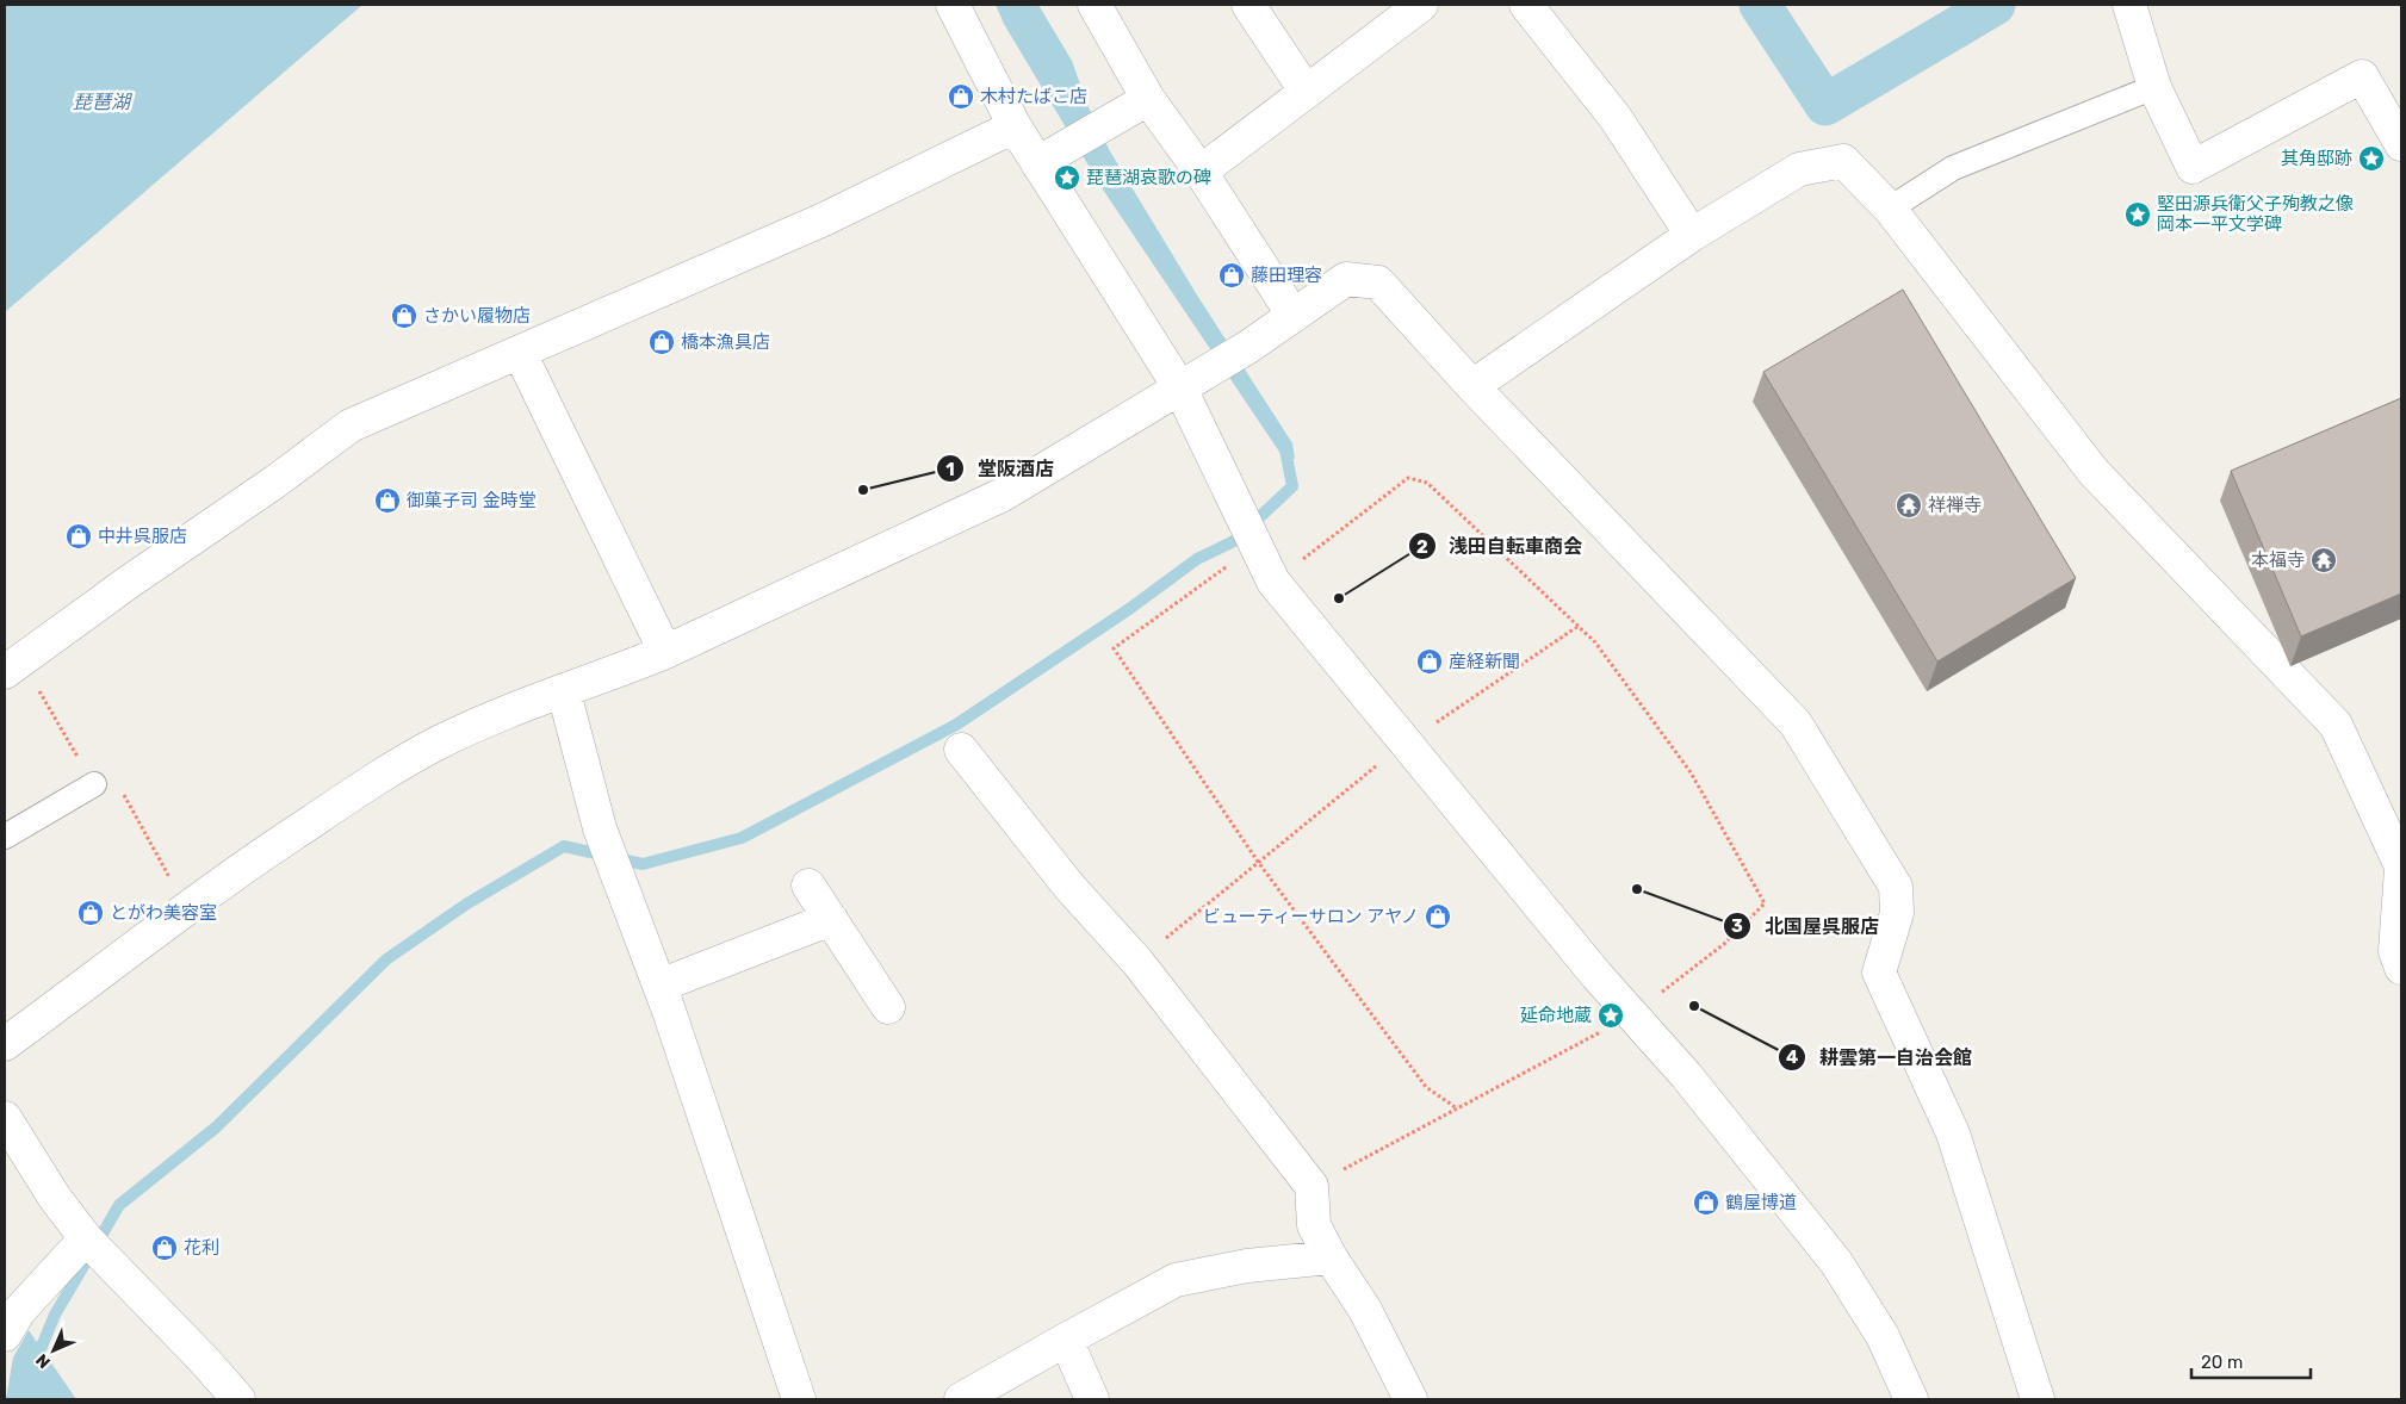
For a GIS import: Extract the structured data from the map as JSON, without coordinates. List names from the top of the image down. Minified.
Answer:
{"water":["琵琶湖"],"places":{"shop":["木村たばこ店","藤田理容","さかい履物店","橋本漁具店","御菓子司 金時堂","中井呉服店","産経新聞","とがわ美容室","ビューティーサロン アヤノ","鶴屋博道","花利"],"place":["其角邸跡","琵琶湖哀歌の碑","堅田源兵衛父子殉教之像 岡本一平文学碑","延命地蔵"],"other":["堂阪酒店","浅田自転車商会","北国屋呉服店","耕雲第一自治会館"],"temple":["祥禅寺","本福寺"]},"scale_bar":"20 m","north":"bottom left"}
